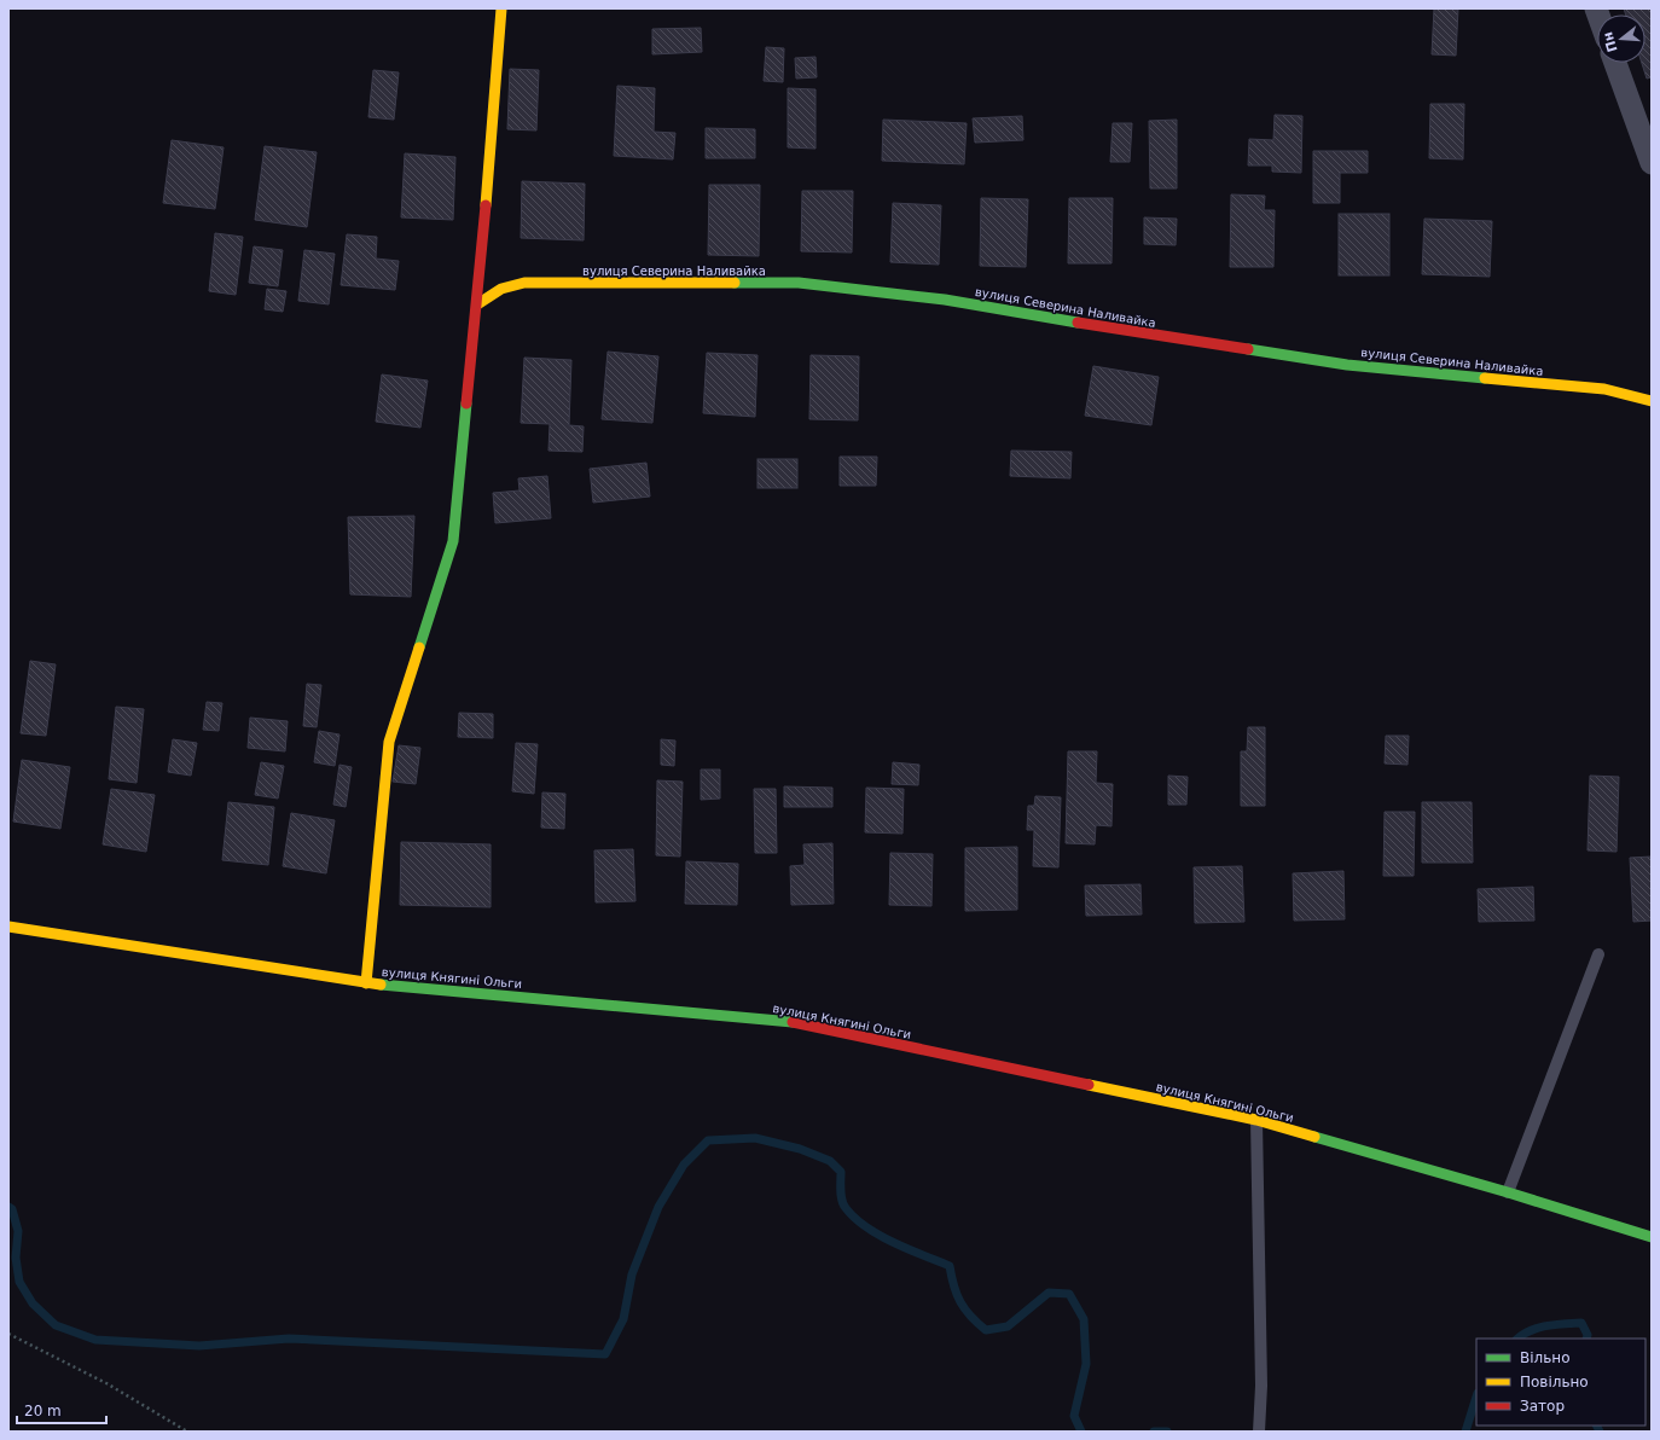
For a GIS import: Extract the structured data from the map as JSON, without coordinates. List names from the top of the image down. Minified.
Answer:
{"streets":{"street":["вулиця Северина Наливайка","вулиця Княгині Ольги"]},"legend":["Вільно","Повільно","Затор"],"scale_bar":"20 m","north":"left"}
